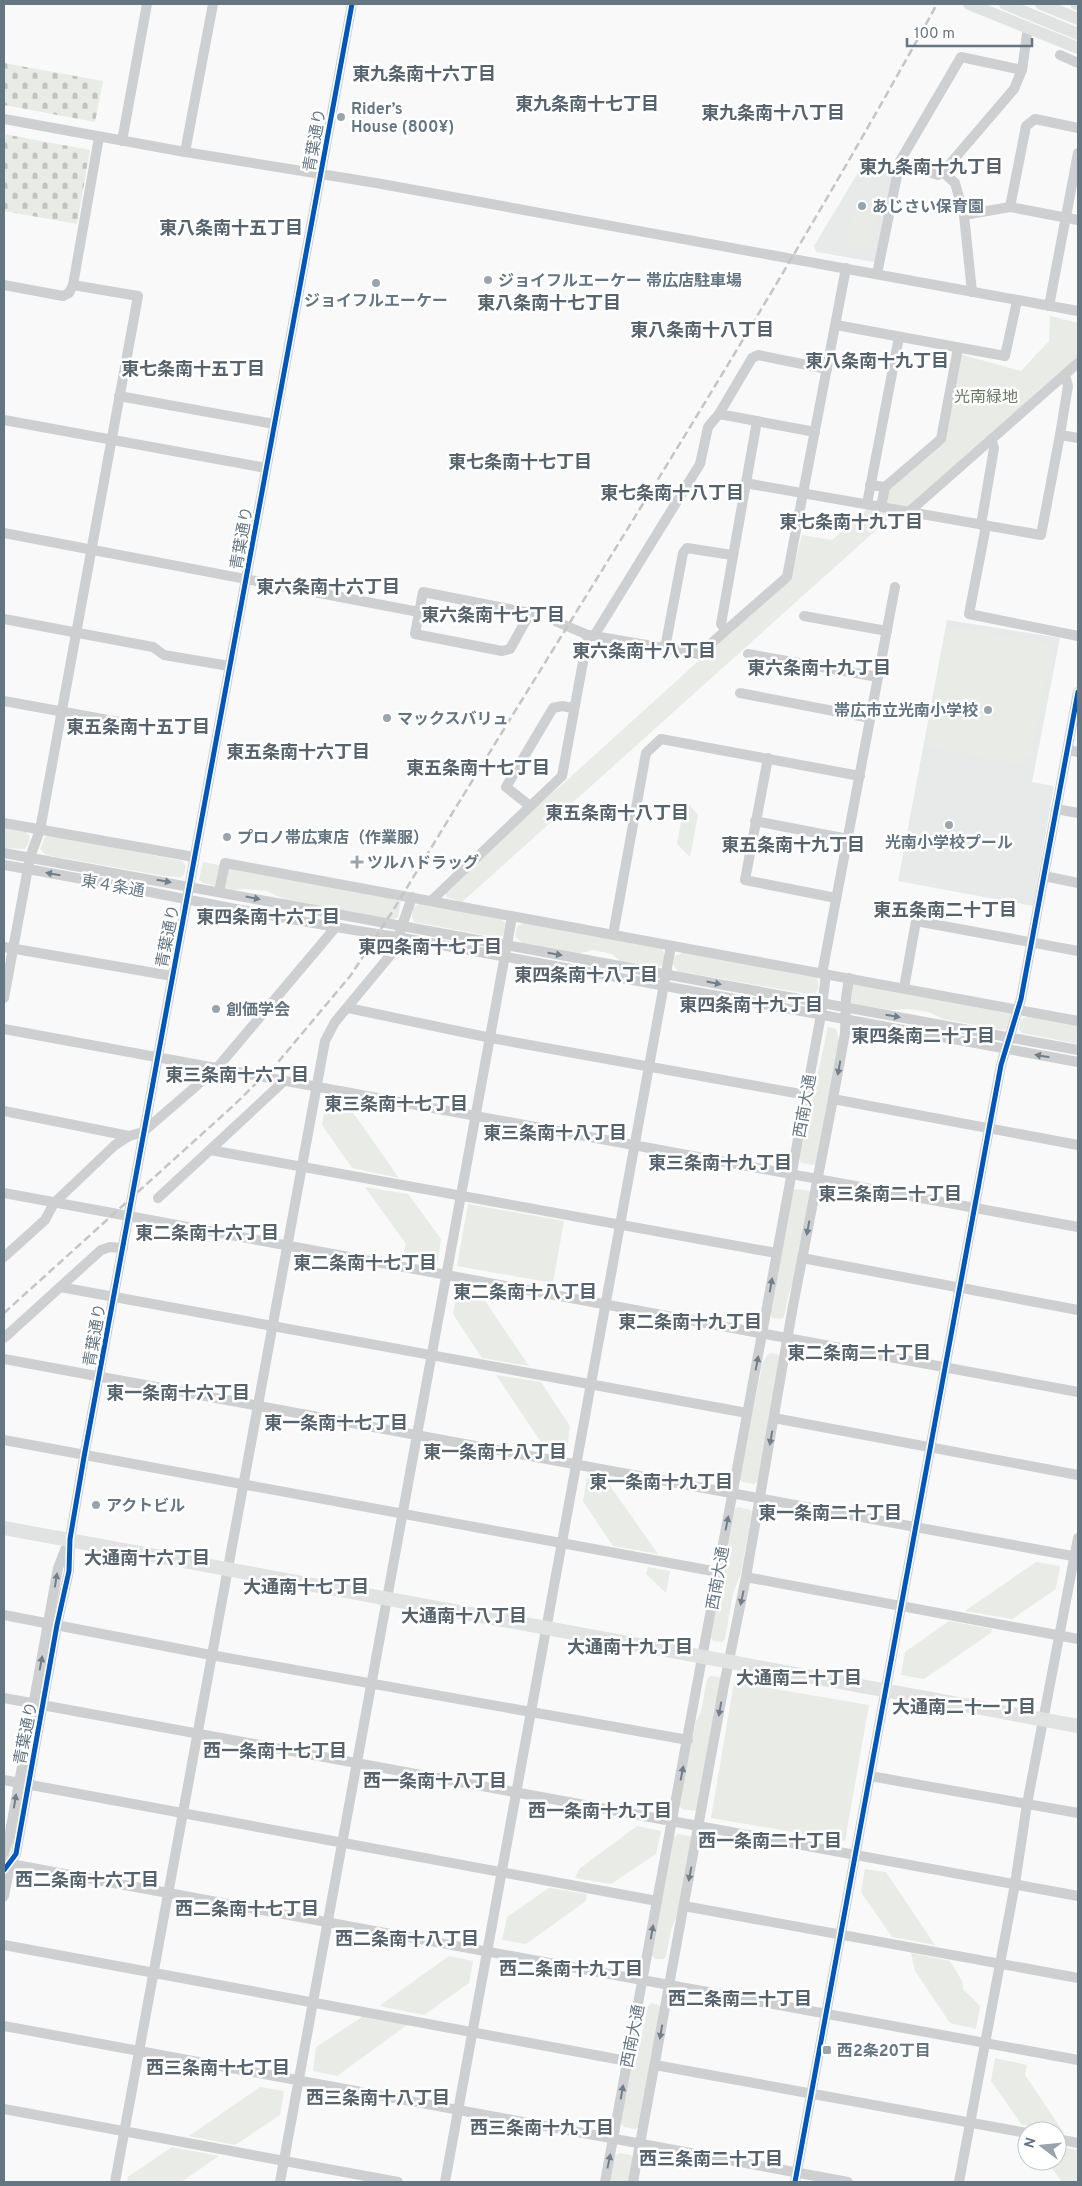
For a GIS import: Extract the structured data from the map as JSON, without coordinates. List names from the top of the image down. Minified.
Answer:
{"streets":{"street":["青葉通り","東４条通","西南大通"]},"crossings":[["青葉通り","東４条通"],["東４条通","西南大通"]],"districts":["東九条南十六丁目","東九条南十七丁目","東九条南十八丁目","東九条南十九丁目","東八条南十五丁目","東八条南十七丁目","東八条南十八丁目","東八条南十九丁目","東七条南十五丁目","東七条南十七丁目","東七条南十八丁目","東七条南十九丁目","東六条南十六丁目","東六条南十七丁目","東六条南十八丁目","東六条南十九丁目","東五条南十五丁目","東五条南十六丁目","東五条南十七丁目","東五条南十八丁目","東五条南十九丁目","東五条南二十丁目","東四条南十六丁目","東四条南十七丁目","東四条南十八丁目","東四条南十九丁目","東四条南二十丁目","東三条南十六丁目","東三条南十七丁目","東三条南十八丁目","東三条南十九丁目","東三条南二十丁目","東二条南十六丁目","東二条南十七丁目","東二条南十八丁目","東二条南十九丁目","東二条南二十丁目","東一条南十六丁目","東一条南十七丁目","東一条南十八丁目","東一条南十九丁目","東一条南二十丁目","大通南十六丁目","大通南十七丁目","大通南十八丁目","大通南十九丁目","大通南二十丁目","大通南二十一丁目","西一条南十七丁目","西一条南十八丁目","西一条南十九丁目","西一条南二十丁目","西二条南十六丁目","西二条南十七丁目","西二条南十八丁目","西二条南十九丁目","西二条南二十丁目","西三条南十七丁目","西三条南十八丁目","西三条南十九丁目","西三条南二十丁目"],"parks":["光南緑地"],"places":{"other":["Rider’s House (800¥)","あじさい保育園","ジョイフルエーケー 帯広店駐車場","ジョイフルエーケー","帯広市立光南小学校","マックスバリュ","光南小学校プール","プロノ帯広東店（作業服）","創価学会","アクトビル"],"health":["ツルハドラッグ"],"transit":["西2条20丁目"]},"scale_bar":"100 m","north":"left"}
